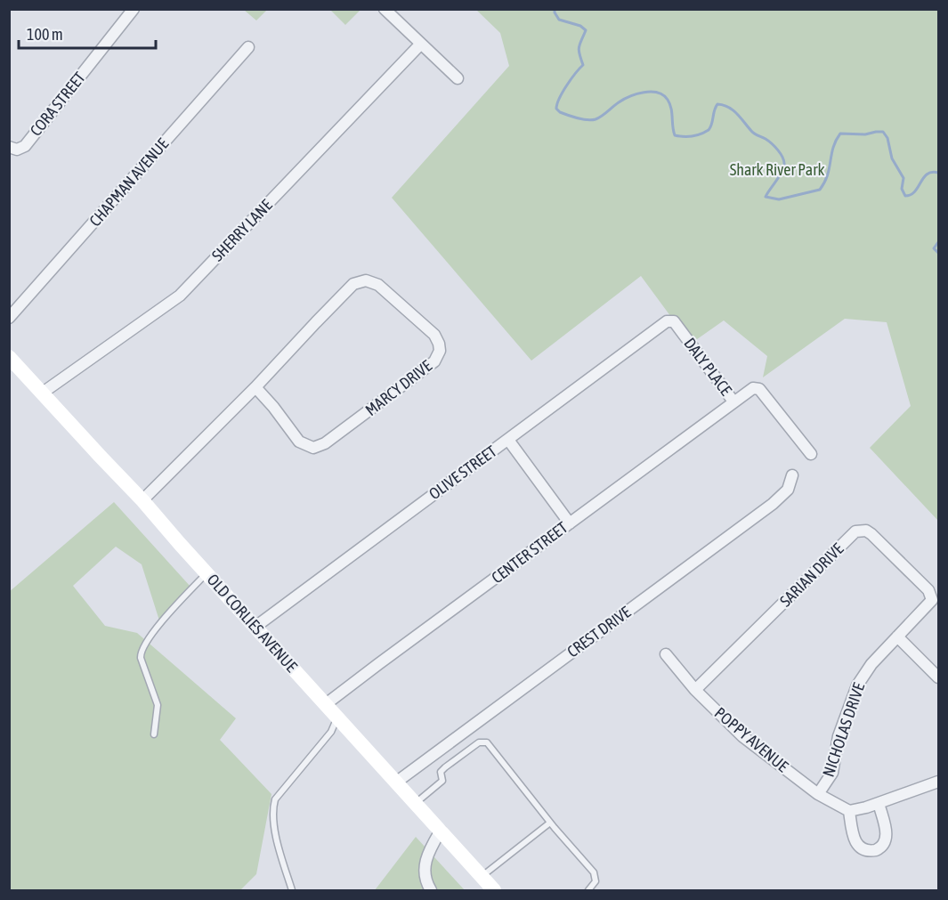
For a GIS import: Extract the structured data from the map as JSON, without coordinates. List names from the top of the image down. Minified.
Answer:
{"streets":{"street":["CORA STREET","CHAPMAN AVENUE","SHERRY LANE","DALY PLACE","MARCY DRIVE","OLIVE STREET","CENTER STREET","SARIAN DRIVE","OLD CORLIES AVENUE","CREST DRIVE","NICHOLAS DRIVE","POPPY AVENUE"]},"crossings":[["SHERRY LANE","OLD CORLIES AVENUE"],["DALY PLACE","OLIVE STREET"],["DALY PLACE","CENTER STREET"],["MARCY DRIVE","OLD CORLIES AVENUE"],["OLIVE STREET","OLD CORLIES AVENUE"],["CENTER STREET","OLD CORLIES AVENUE"],["SARIAN DRIVE","NICHOLAS DRIVE"],["SARIAN DRIVE","POPPY AVENUE"],["OLD CORLIES AVENUE","CREST DRIVE"],["NICHOLAS DRIVE","POPPY AVENUE"]],"parks":["Shark River Park"],"scale_bar":"100 m"}
